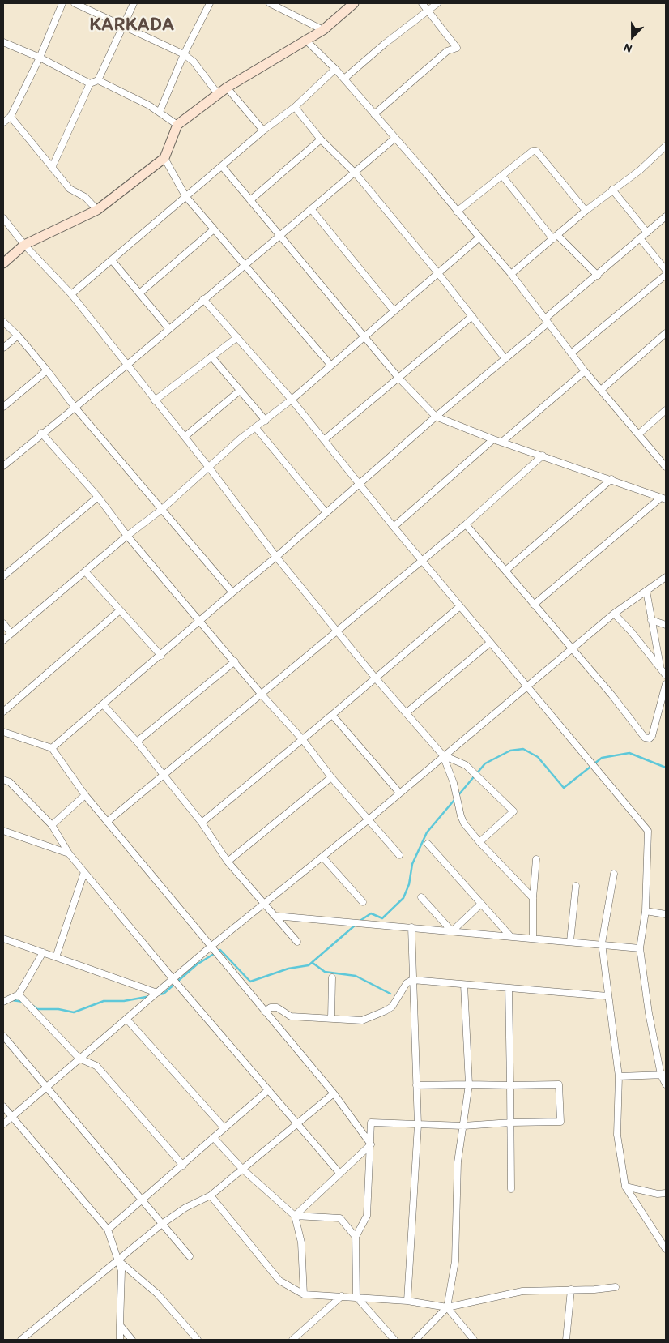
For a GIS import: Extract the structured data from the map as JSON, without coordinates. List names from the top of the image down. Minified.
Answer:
{"districts":["KARKADA"],"north":"bottom"}
